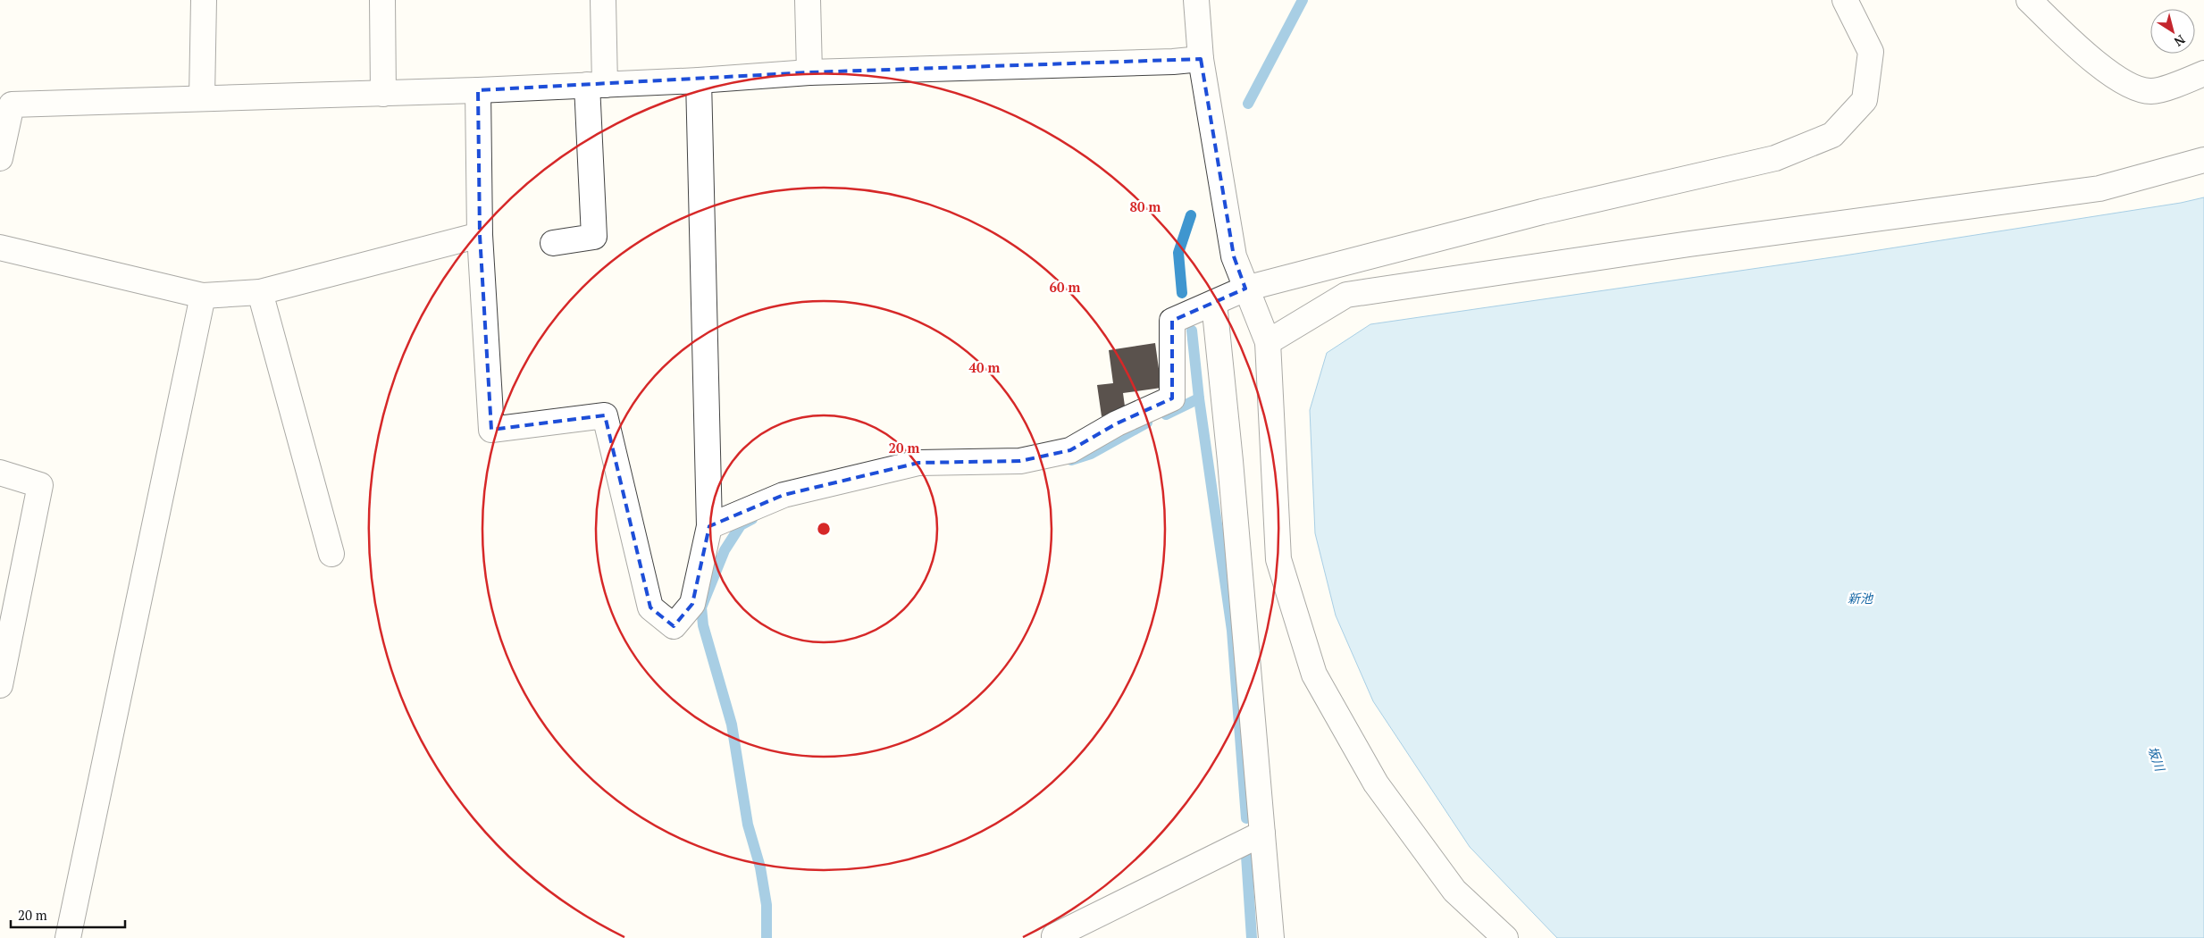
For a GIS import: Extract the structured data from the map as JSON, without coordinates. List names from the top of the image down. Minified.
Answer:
{"water":["新池","坂川"],"scale_bar":"20 m","north":"bottom right","rings":["80 m","60 m","40 m","20 m"]}
